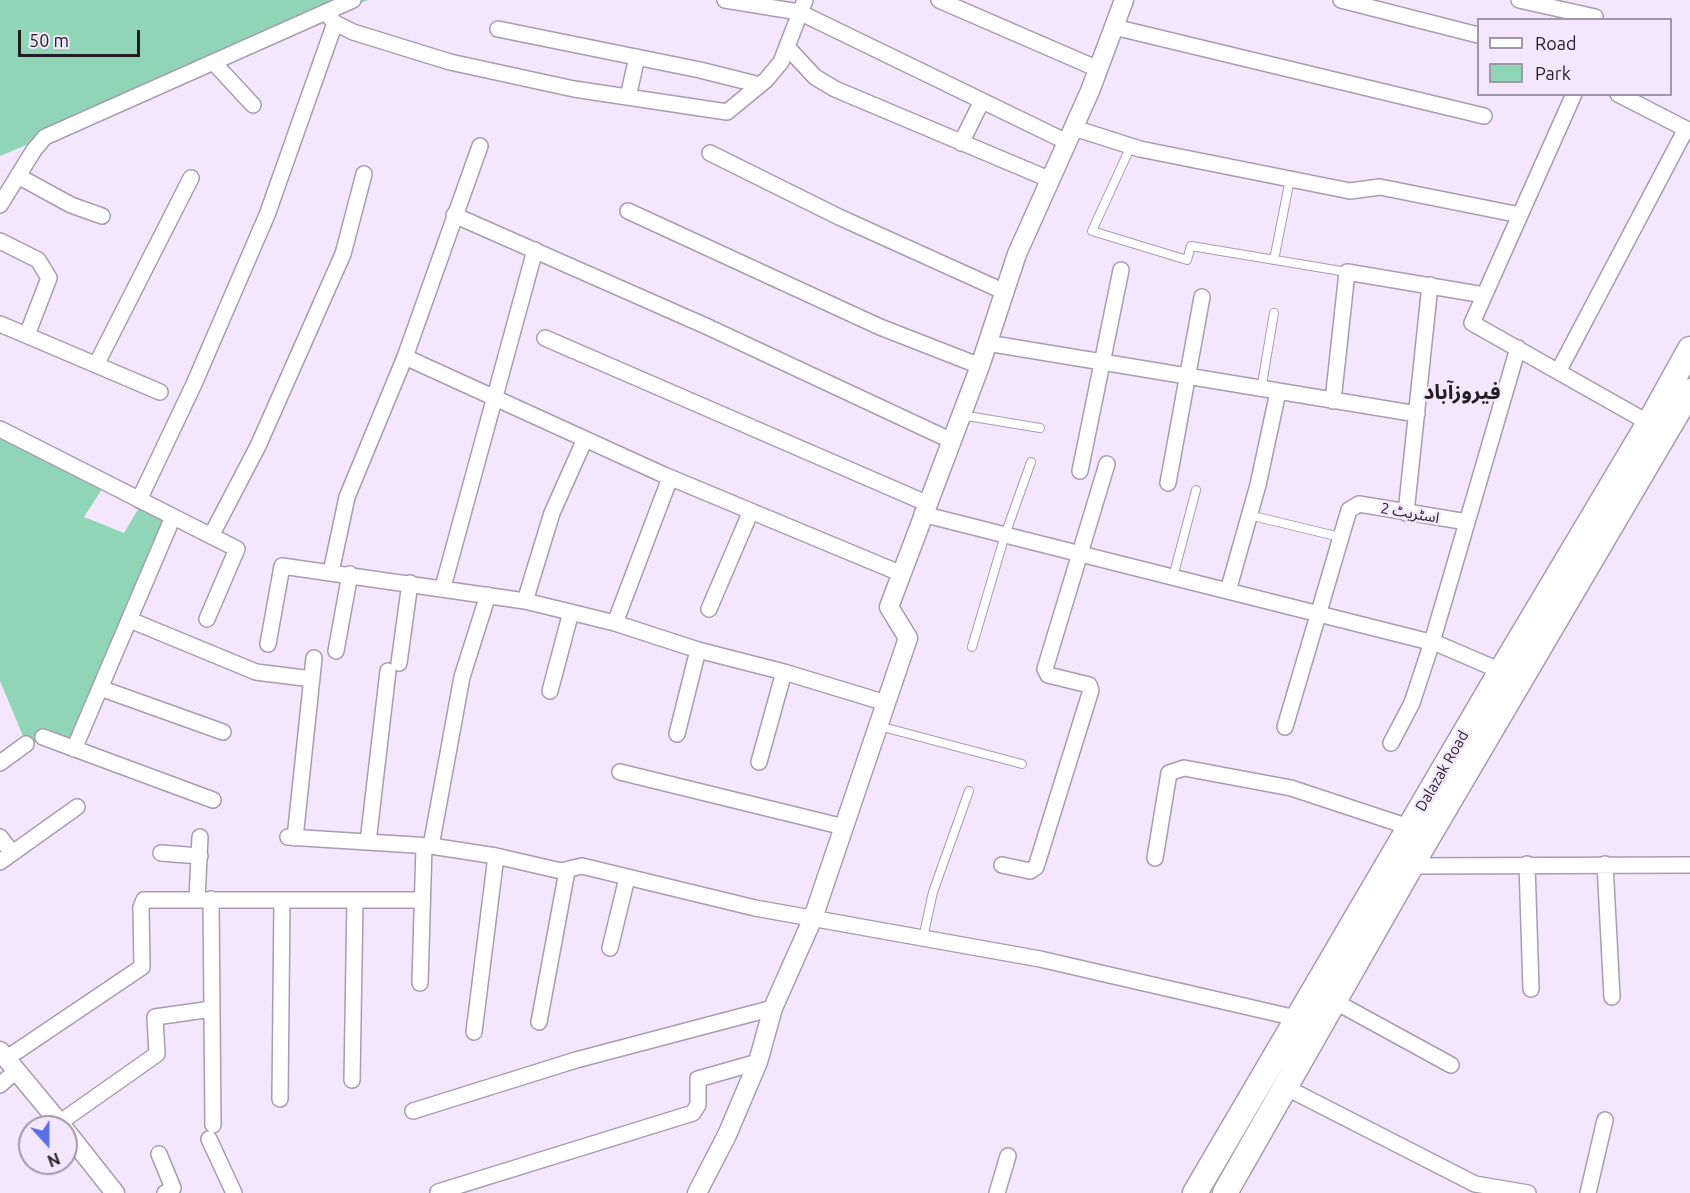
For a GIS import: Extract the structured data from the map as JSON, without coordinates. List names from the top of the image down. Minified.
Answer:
{"streets":{"main road":["Dalazak Road"],"street":["اسٹریٹ 2"]},"districts":["فیروزآباد"],"legend":["Road","Park"],"scale_bar":"50 m","north":"bottom"}
